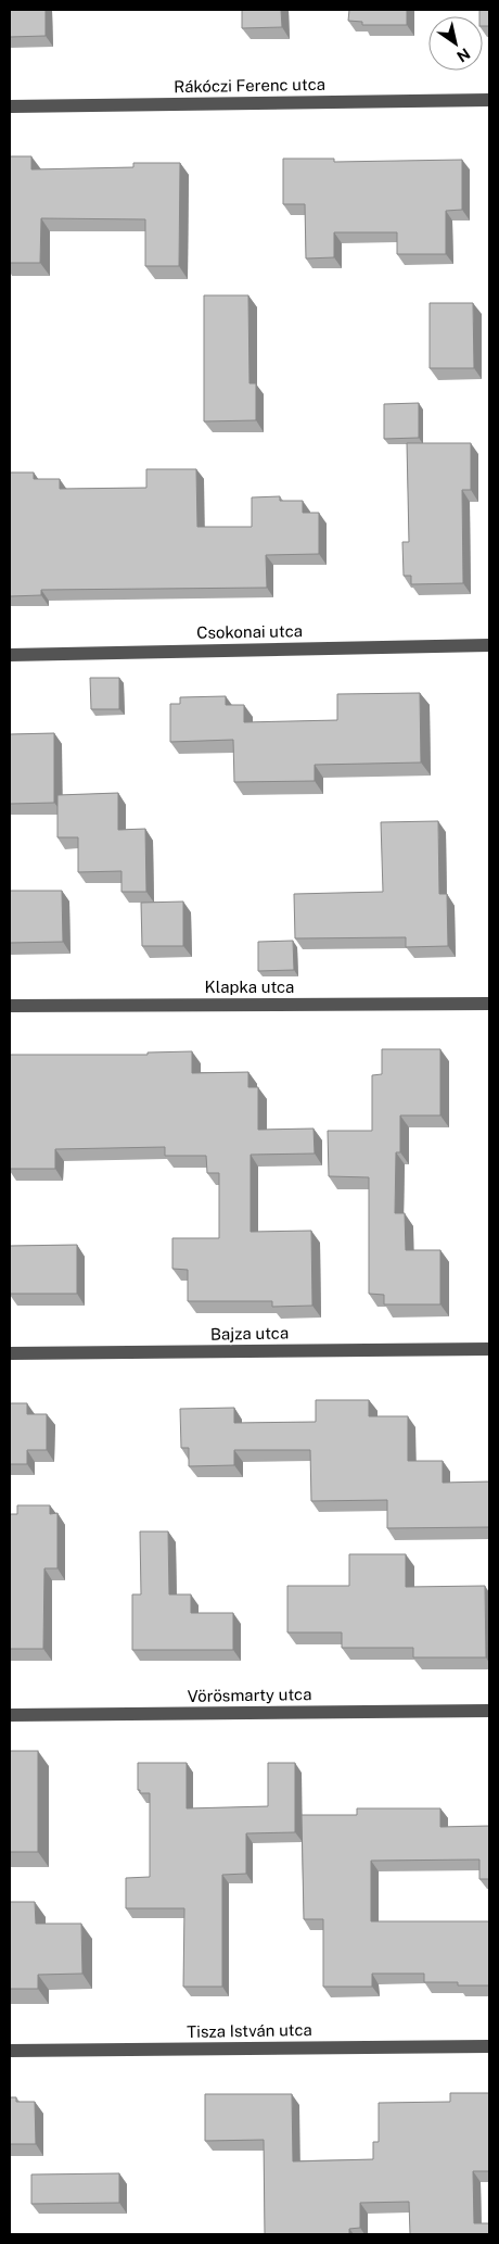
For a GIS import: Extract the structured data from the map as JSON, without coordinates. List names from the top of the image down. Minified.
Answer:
{"streets":{"street":["Rákóczi Ferenc utca","Csokonai utca","Klapka utca","Bajza utca","Vörösmarty utca","Tisza István utca"]},"north":"bottom right"}
